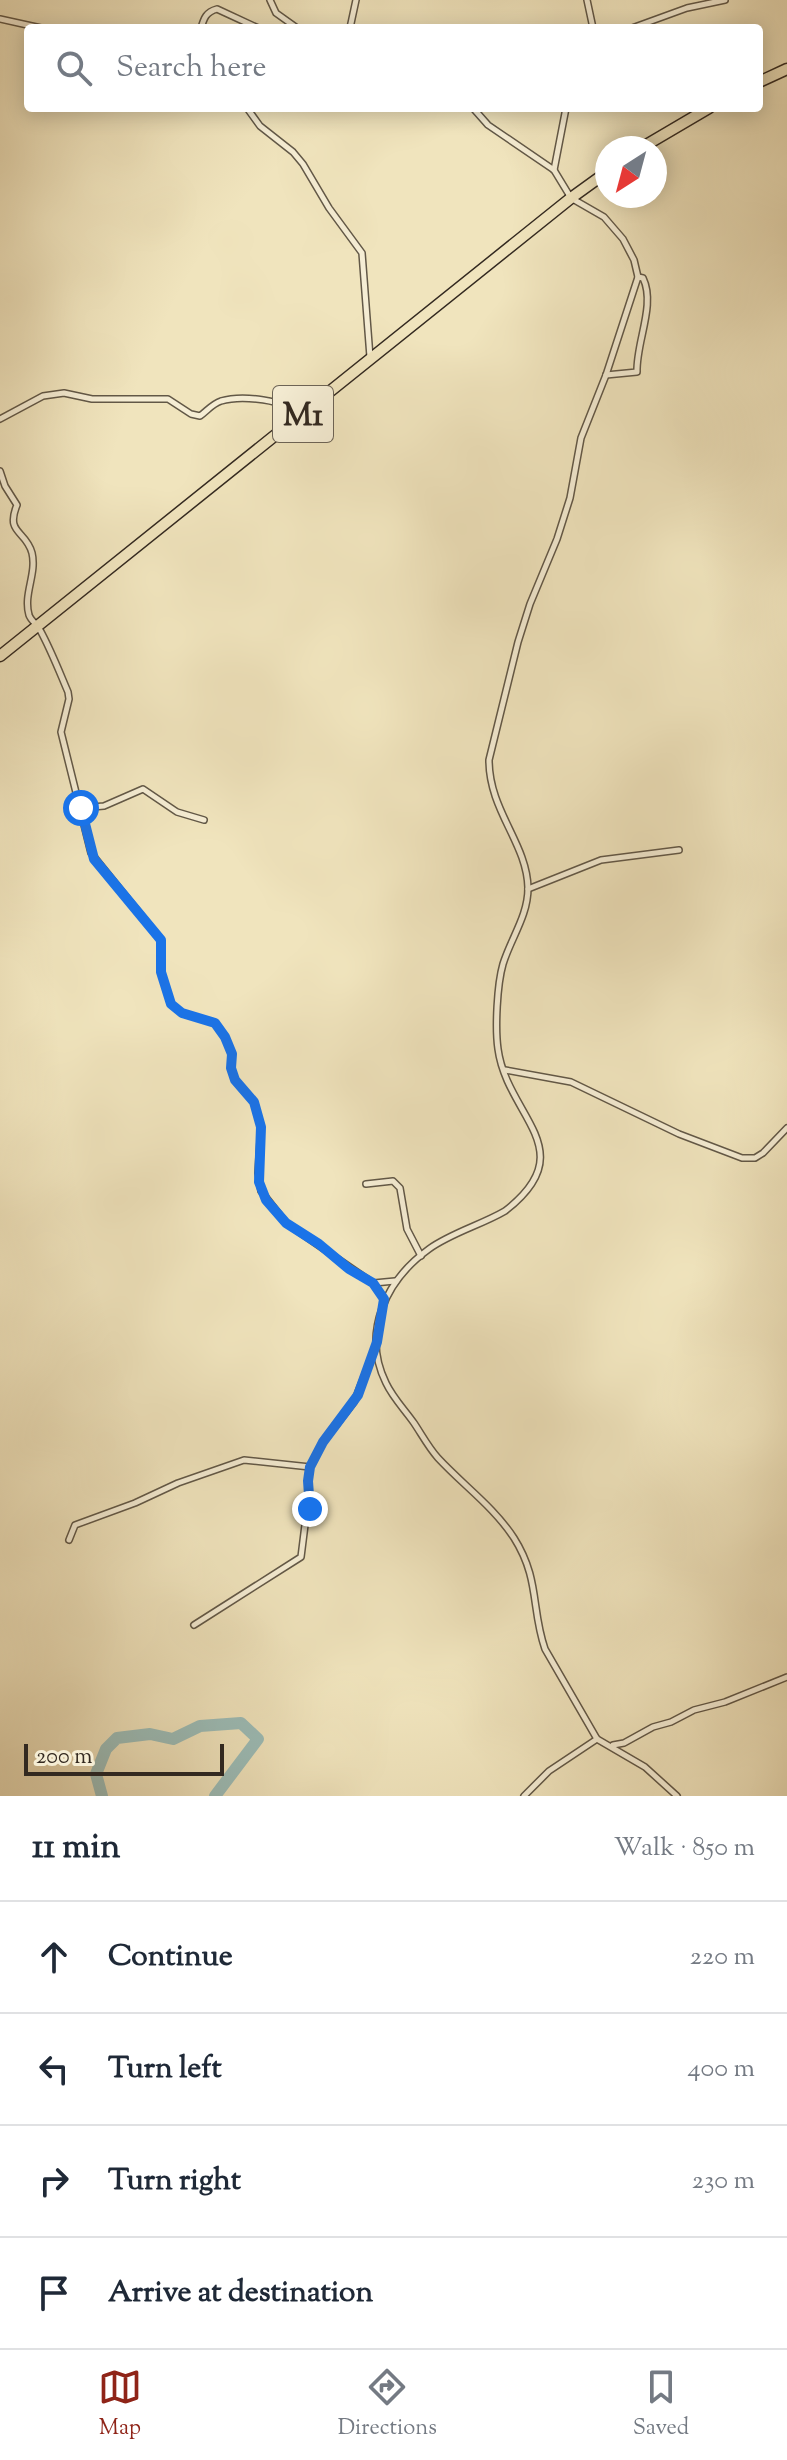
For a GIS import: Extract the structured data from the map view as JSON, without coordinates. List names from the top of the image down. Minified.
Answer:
{"streets":{"highway":["M1"]},"scale_bar":"200 m","north":"bottom left","page":{"search":"Search here","scale":"200 m","heading":["11 min","Walk · 850 m"],"list":[["Continue","220 m"],["Turn left","400 m"],["Turn right","230 m"],"Arrive at destination"],"nav":["Map","Directions","Saved"]}}
